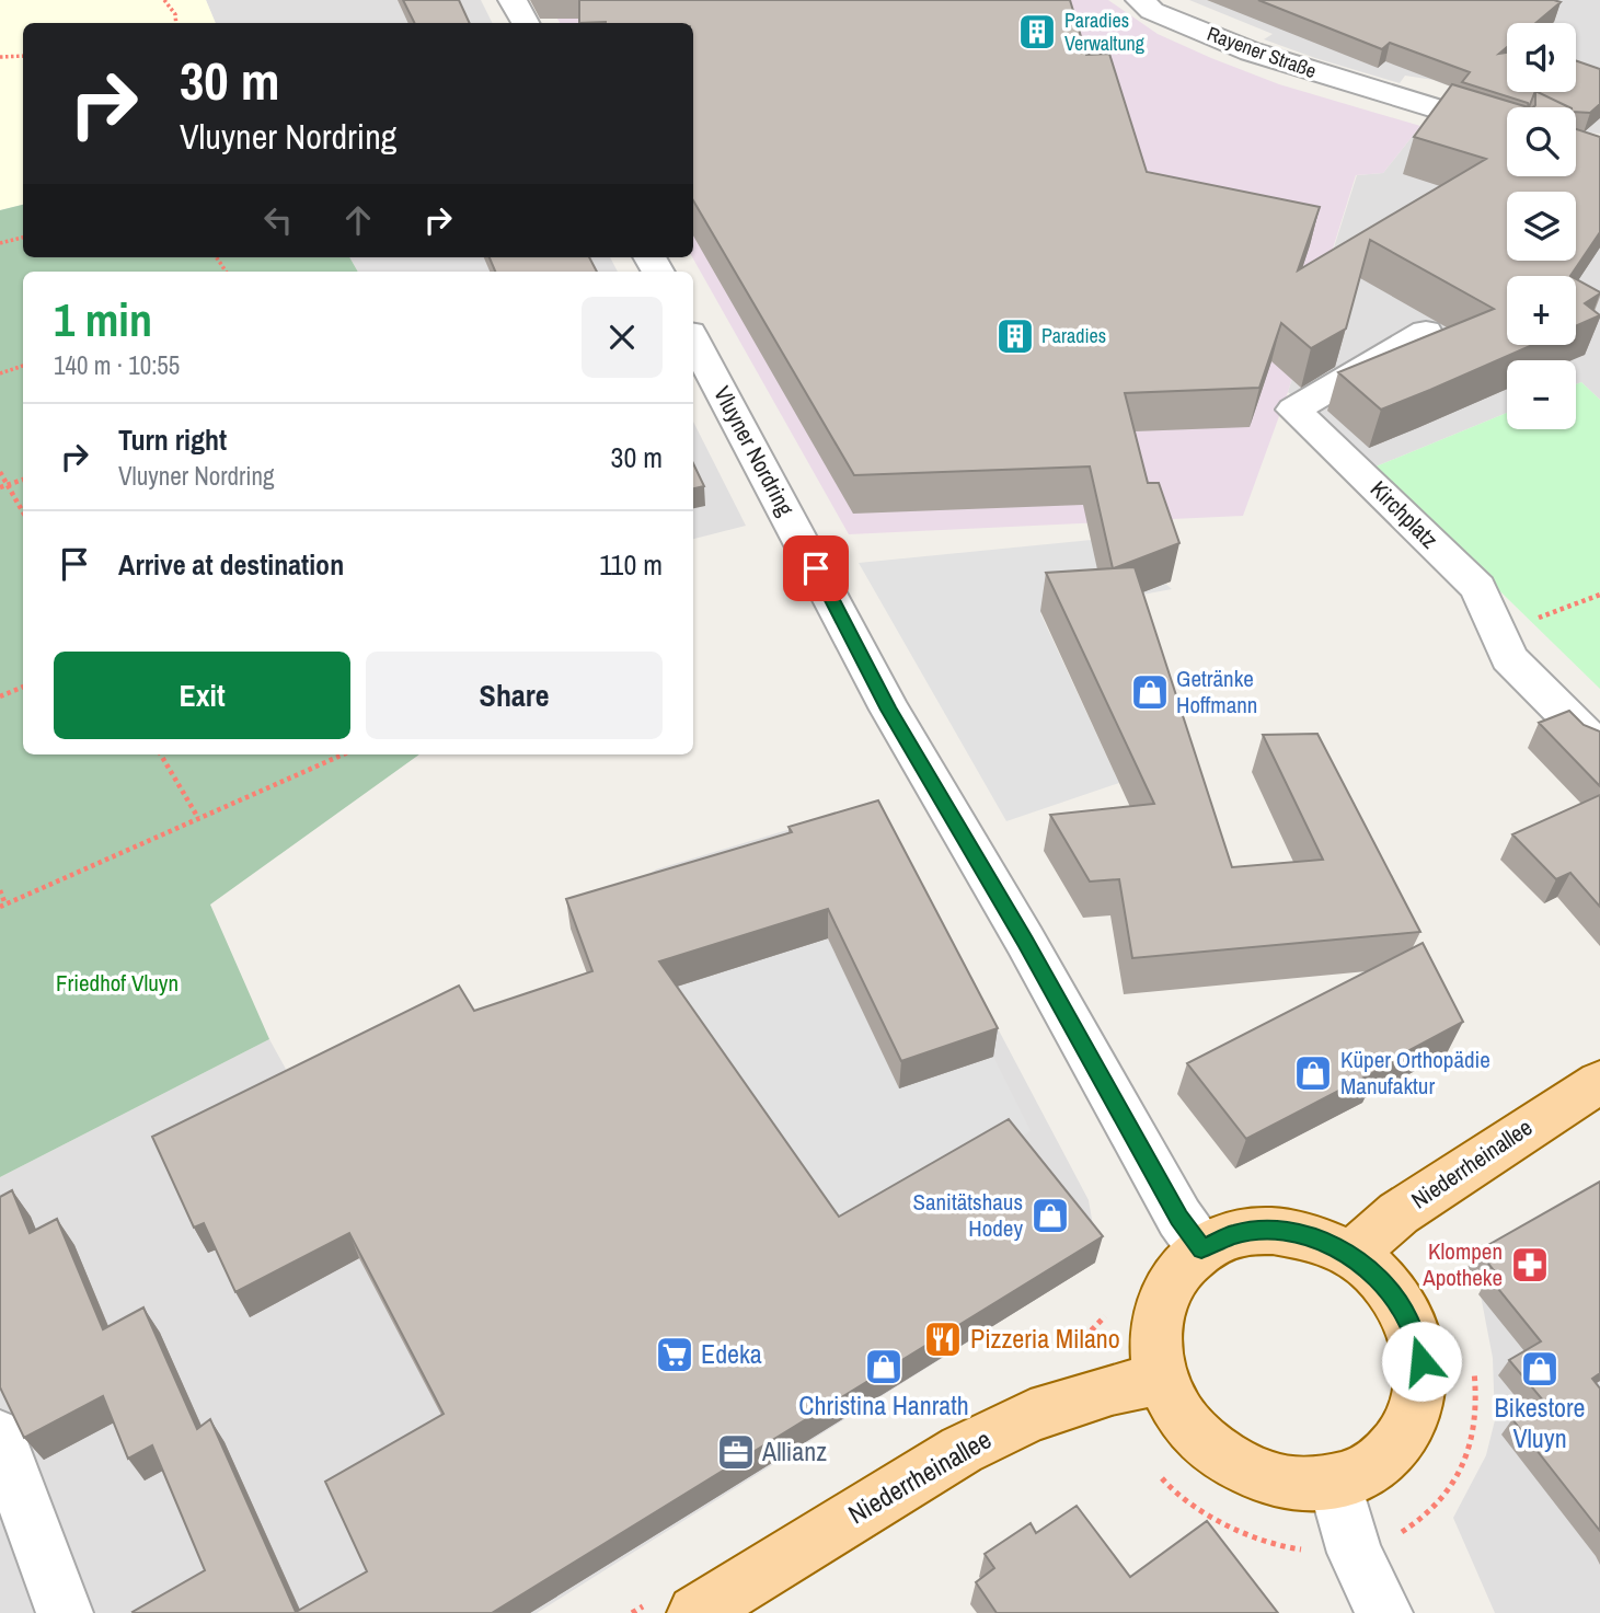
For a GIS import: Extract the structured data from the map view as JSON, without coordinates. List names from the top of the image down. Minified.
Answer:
{"streets":{"main road":["Niederrheinallee"],"street":["Rayener Straße","Vluyner Nordring","Kirchplatz"]},"crossings":[["Vluyner Nordring","Niederrheinallee"]],"parks":["Friedhof Vluyn"],"places":{"building":["Paradies Verwaltung","Paradies"],"shop":["Getränke Hoffmann","Küper Orthopädie Manufaktur","Sanitätshaus Hodey","Christina Hanrath","Bikestore Vluyn"],"pharmacy":["Klompen Apotheke"],"restaurant":["Pizzeria Milano"],"supermarket":["Edeka"],"office":["Allianz"]},"page":{"map_buttons":["+","−"],"turn":["30 m","Vluyner Nordring"],"heading":["1 min","140 m · 10:55"],"list":[{"name":"Turn right","note":"Vluyner Nordring","value":"30 m"},{"name":"Arrive at destination","value":"110 m"}],"buttons":["Exit","Share"]}}
